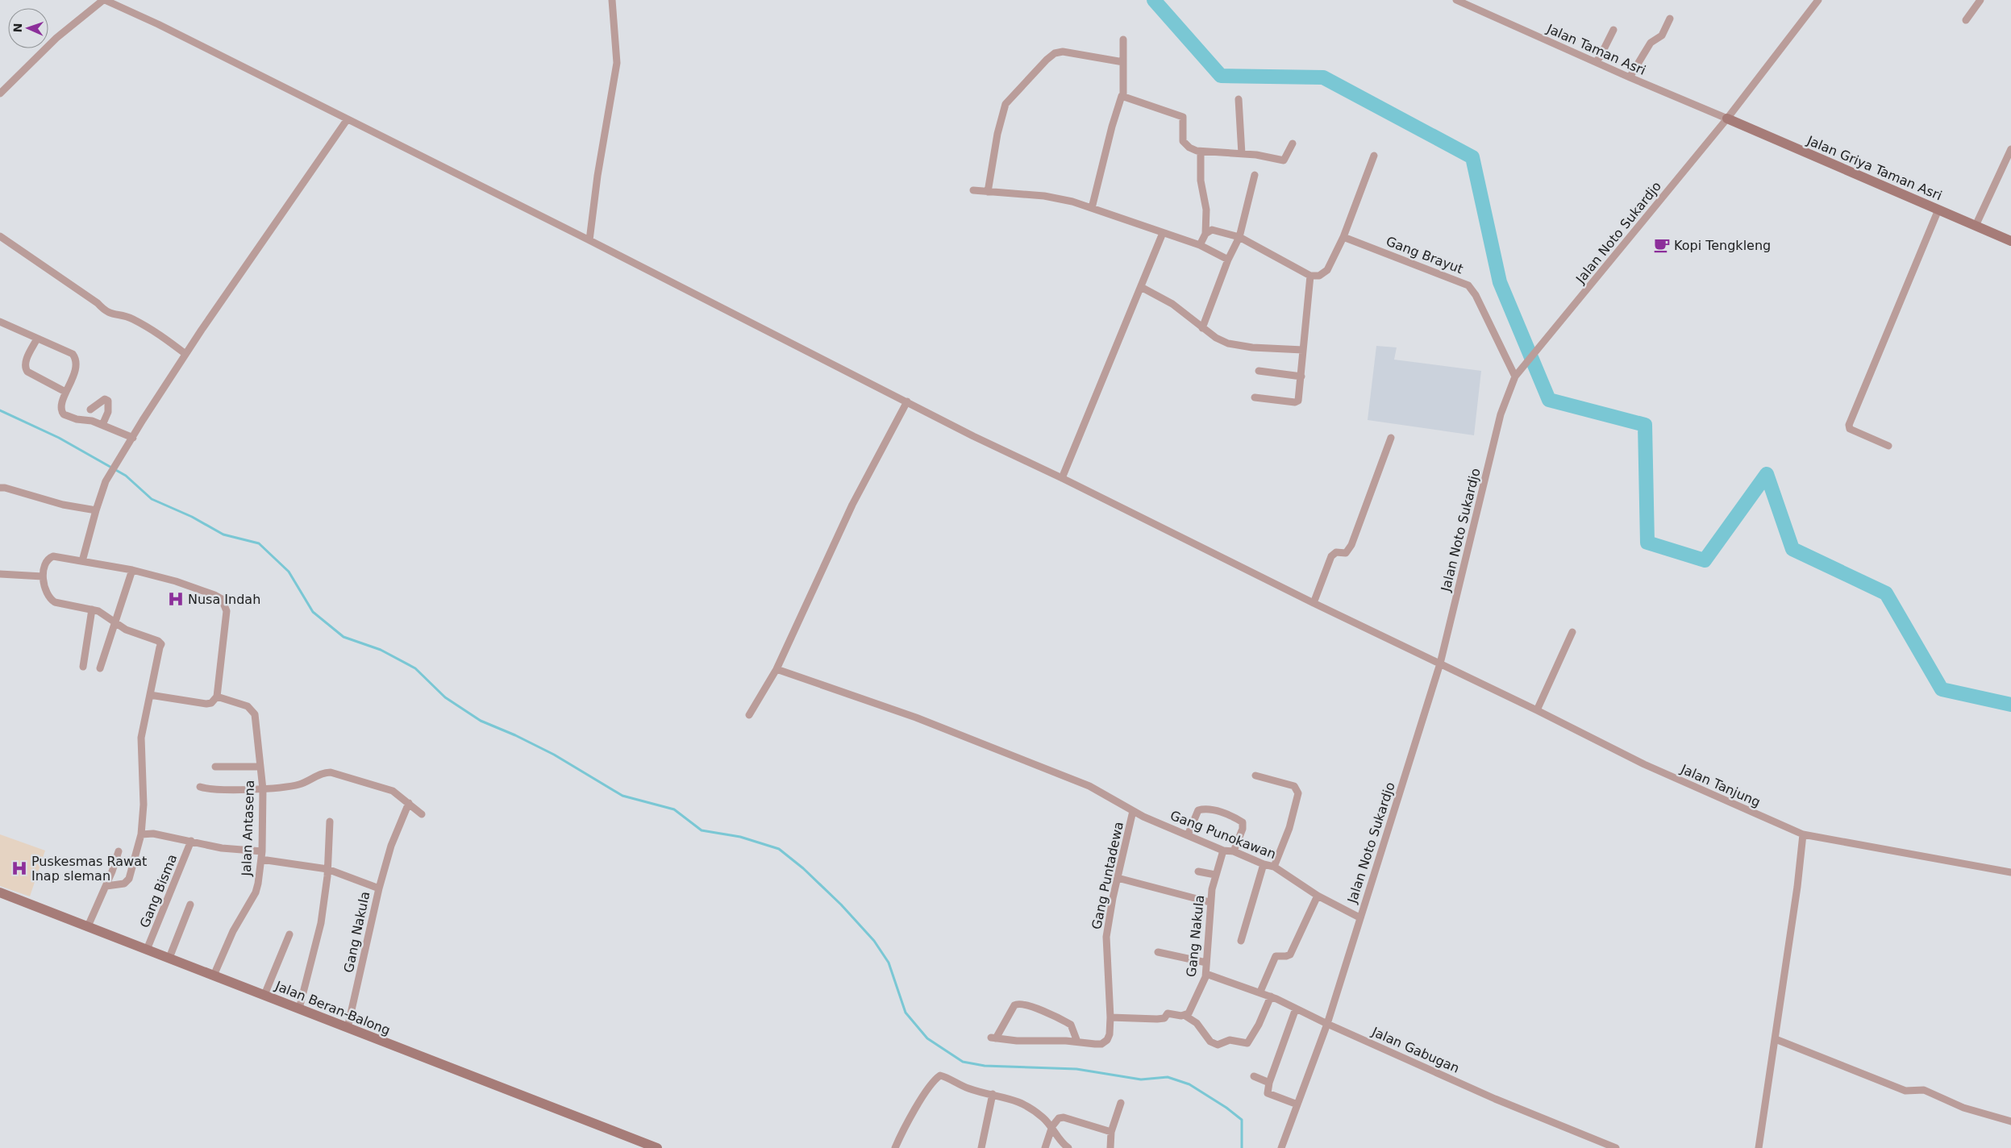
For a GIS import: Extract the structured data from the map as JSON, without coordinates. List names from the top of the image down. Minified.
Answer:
{"streets":{"main road":["Jalan Griya Taman Asri","Jalan Beran-Balong"],"street":["Jalan Taman Asri","Jalan Noto Sukardjo","Gang Brayut","Jalan Tanjung","Jalan Antasena","Gang Punokawan","Gang Puntadewa","Gang Bisma","Gang Nakula","Jalan Gabugan"]},"crossings":[["Jalan Taman Asri","Jalan Griya Taman Asri"],["Jalan Taman Asri","Jalan Noto Sukardjo"],["Jalan Griya Taman Asri","Jalan Noto Sukardjo"],["Jalan Noto Sukardjo","Gang Brayut"],["Jalan Noto Sukardjo","Jalan Tanjung"],["Jalan Noto Sukardjo","Gang Punokawan"],["Jalan Noto Sukardjo","Jalan Gabugan"],["Jalan Antasena","Gang Nakula"],["Jalan Antasena","Jalan Beran-Balong"],["Gang Punokawan","Gang Puntadewa"],["Gang Punokawan","Gang Nakula"],["Gang Bisma","Jalan Beran-Balong"],["Gang Nakula","Jalan Beran-Balong"],["Gang Nakula","Jalan Gabugan"]],"places":{"cafe":["Kopi Tengkleng"],"hospital":["Nusa Indah","Puskesmas Rawat Inap sleman"]},"north":"left"}
